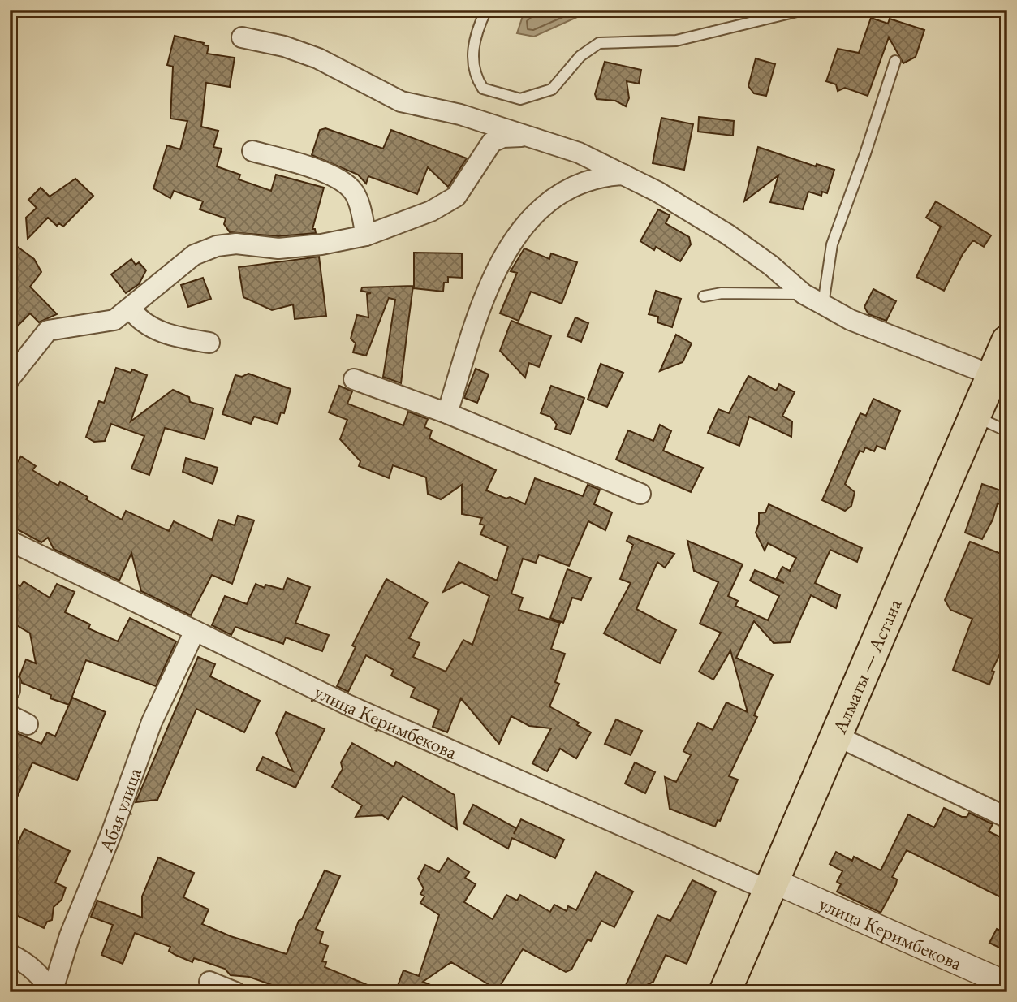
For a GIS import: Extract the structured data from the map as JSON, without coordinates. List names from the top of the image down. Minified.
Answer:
{"streets":{"highway":["Алматы — Астана"],"street":["улица Керимбекова","Абая улица"]},"crossings":[["Алматы — Астана","улица Керимбекова"],["улица Керимбекова","Абая улица"]]}
